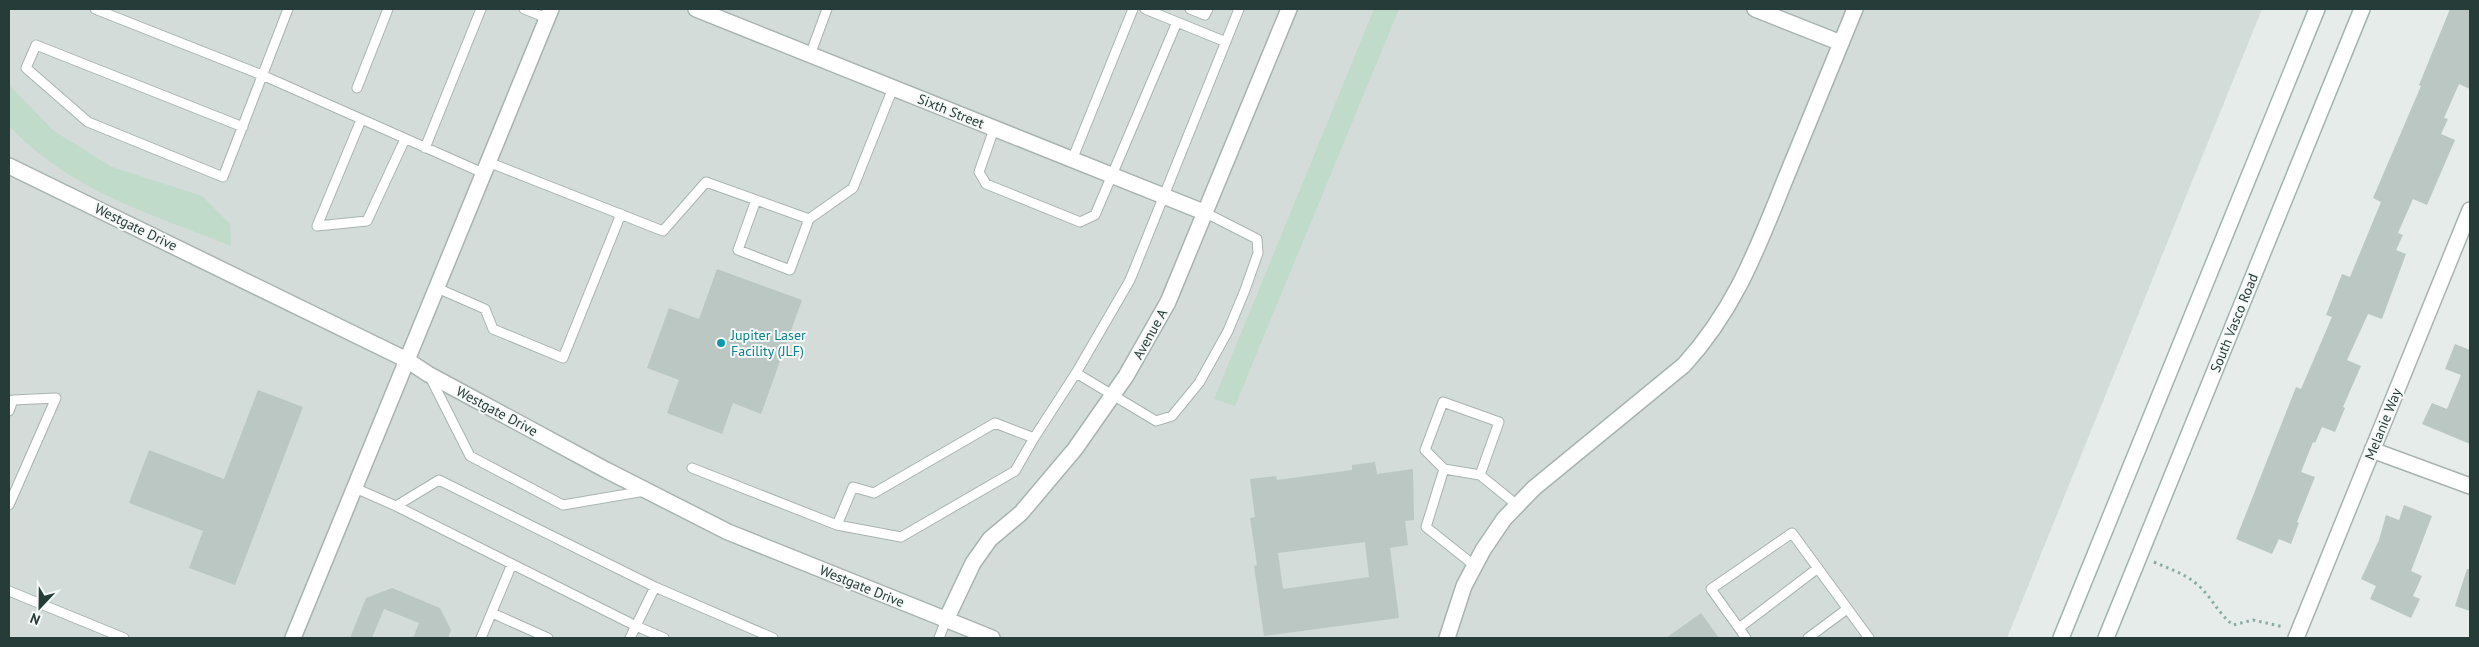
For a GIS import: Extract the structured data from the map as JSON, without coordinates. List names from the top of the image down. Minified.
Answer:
{"streets":{"street":["Sixth Street","Westgate Drive","South Vasco Road","Avenue A","Melanie Way"]},"crossings":[["Sixth Street","Avenue A"],["Westgate Drive","Avenue A"]],"places":["Jupiter Laser Facility (JLF)"],"north":"bottom"}
